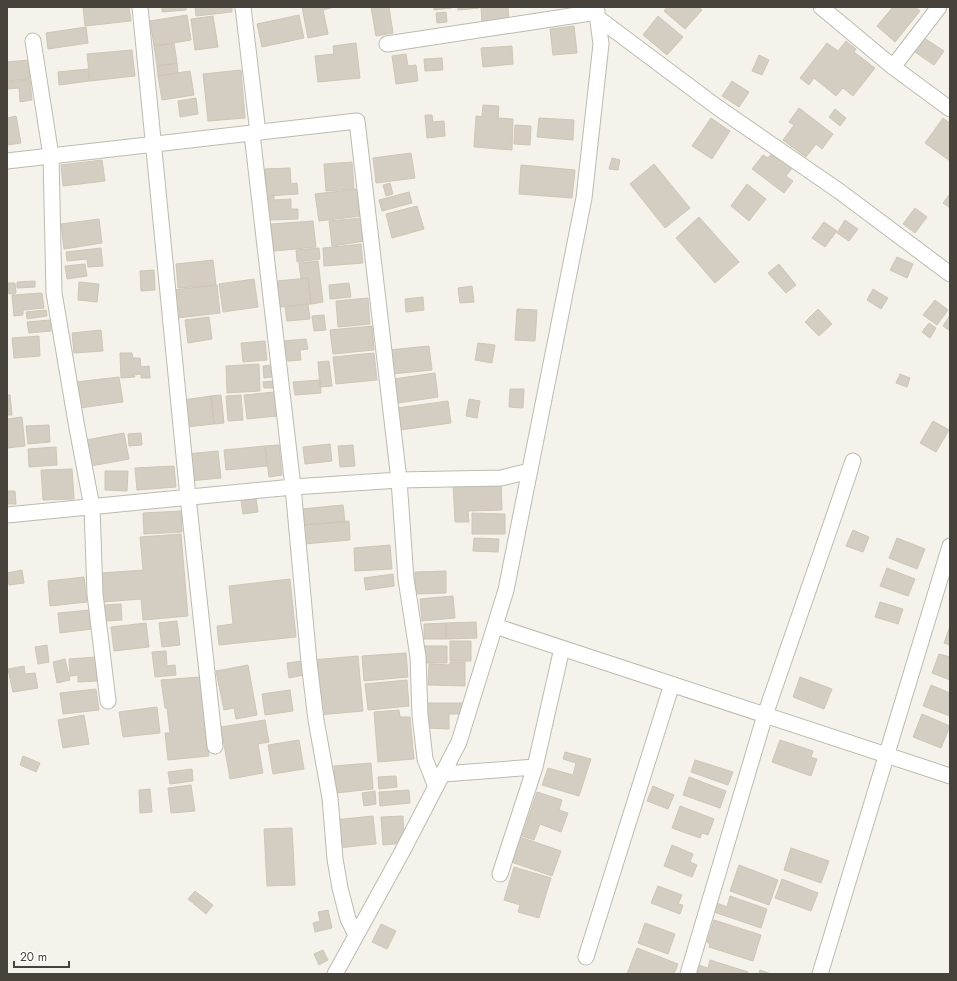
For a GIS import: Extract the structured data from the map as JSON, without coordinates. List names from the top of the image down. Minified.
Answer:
{"scale_bar":"20 m"}
